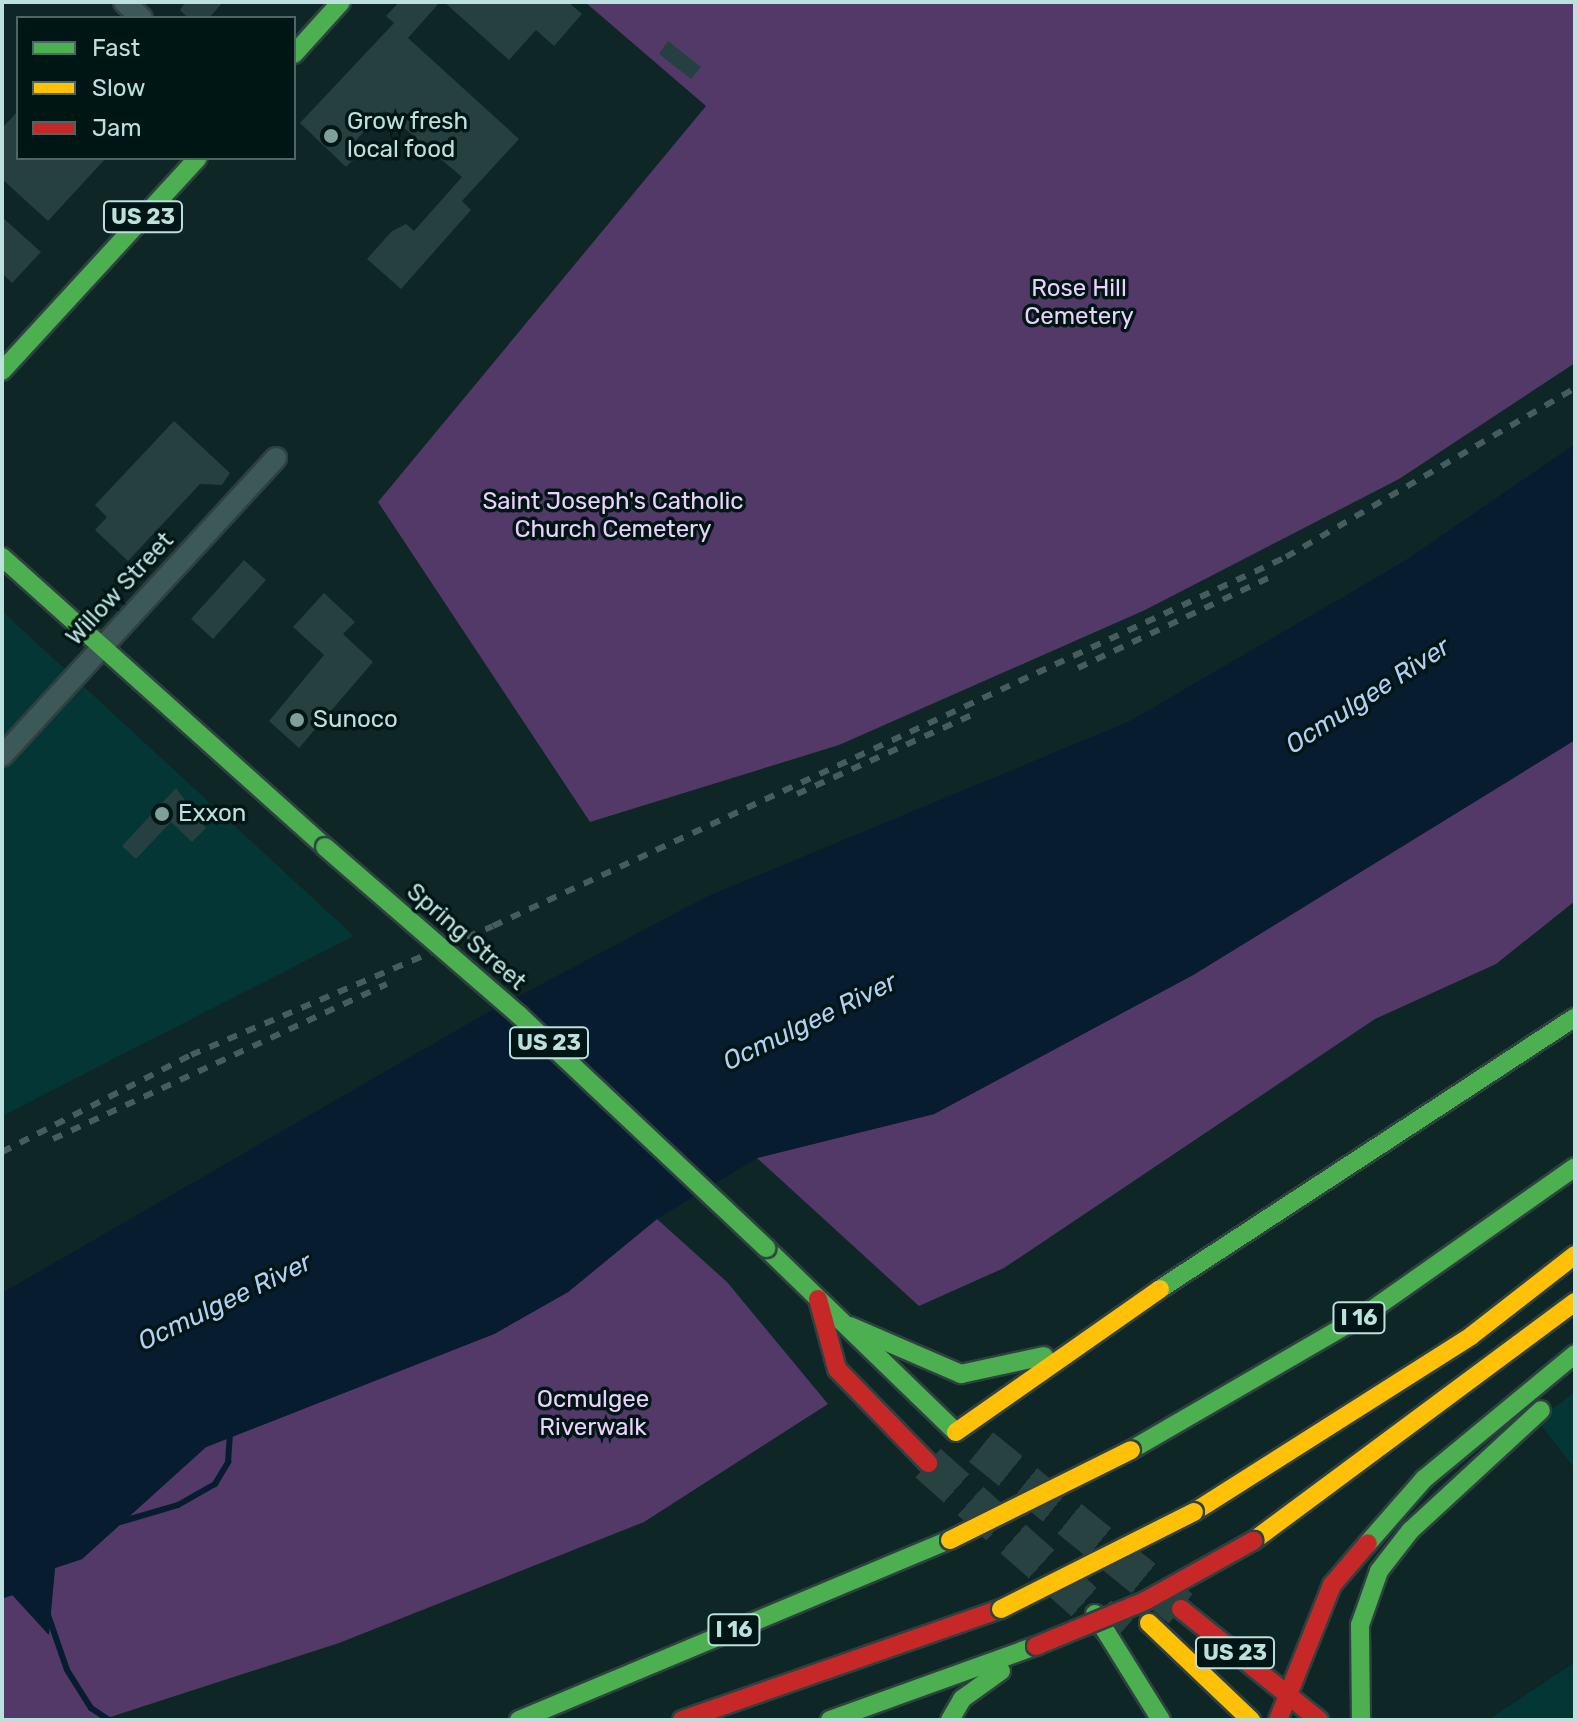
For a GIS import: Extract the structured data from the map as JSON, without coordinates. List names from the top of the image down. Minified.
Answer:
{"streets":{"main road":["US 23","Spring Street","I 16"],"street":["Willow Street"]},"crossings":[["Willow Street","Spring Street"]],"water":["Ocmulgee River"],"parks":["Rose Hill Cemetery","Saint Joseph's Catholic Church Cemetery","Ocmulgee Riverwalk"],"places":["Grow fresh local food","Sunoco","Exxon"],"legend":["Fast","Slow","Jam"]}
